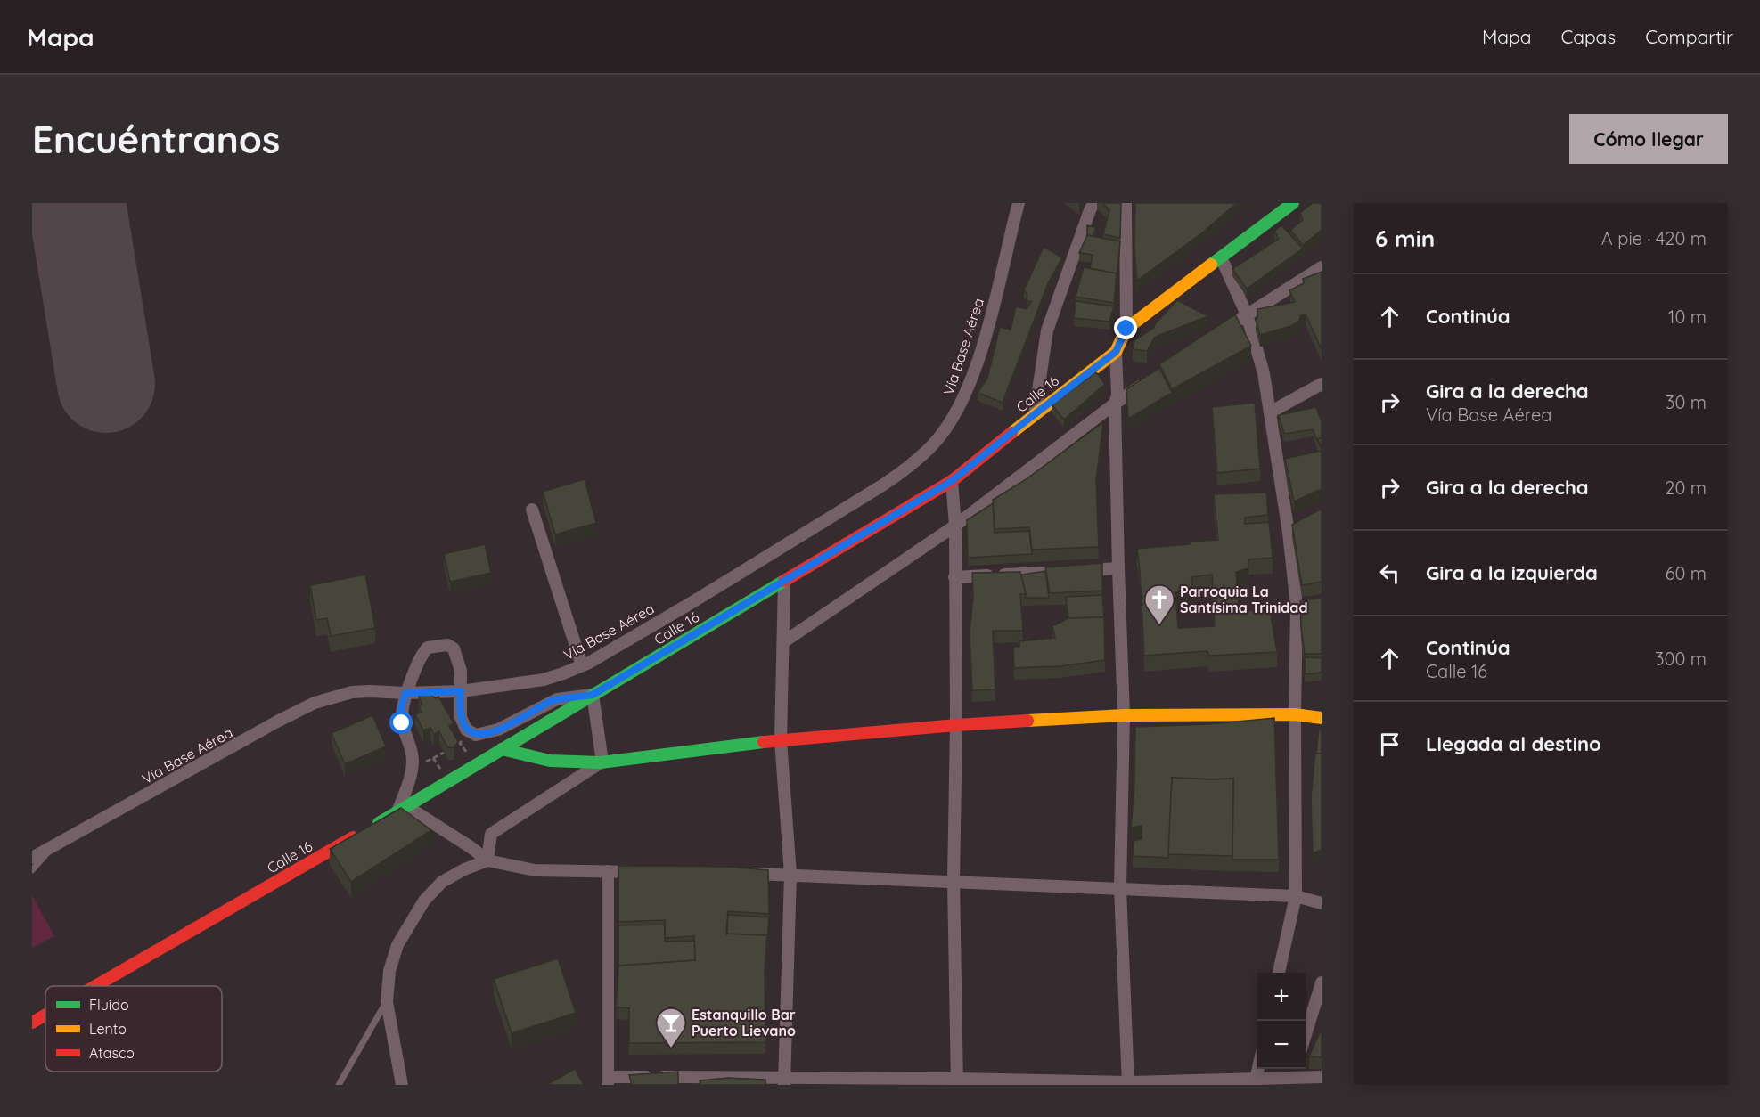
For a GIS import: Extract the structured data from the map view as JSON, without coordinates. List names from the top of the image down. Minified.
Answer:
{"streets":{"main road":["Calle 16"],"street":["Vía Base Aérea"]},"places":{"church":["Parroquia La Santísima Trinidad"],"bar":["Estanquillo Bar Puerto Lievano"]},"legend":["Fluido","Lento","Atasco"],"page":{"header":"Mapa","nav":["Mapa","Capas","Compartir"],"buttons":"Cómo llegar","title":"Encuéntranos","heading":["6 min","A pie · 420 m"],"list":[["Continúa","10 m"],["Gira a la derecha","Vía Base Aérea","30 m"],["Gira a la derecha","20 m"],["Gira a la izquierda","60 m"],["Continúa","Calle 16","300 m"],"Llegada al destino"],"map_buttons":["+","−"]}}
